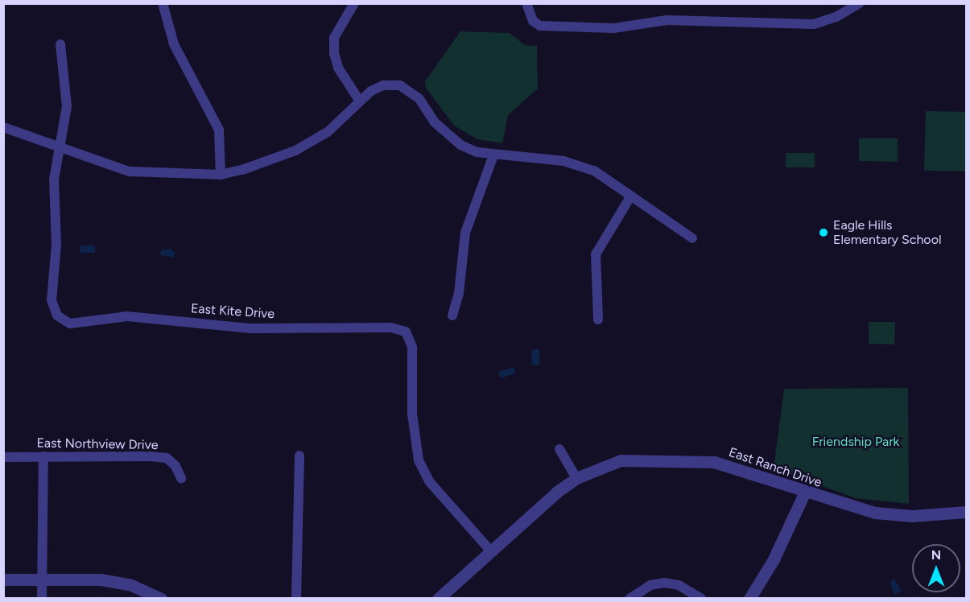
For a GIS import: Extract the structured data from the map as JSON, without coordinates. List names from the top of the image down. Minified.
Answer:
{"streets":{"street":["East Kite Drive","East Northview Drive","East Ranch Drive"]},"crossings":[["East Kite Drive","East Ranch Drive"]],"parks":["Friendship Park"],"places":["Eagle Hills Elementary School"],"north":"top"}
